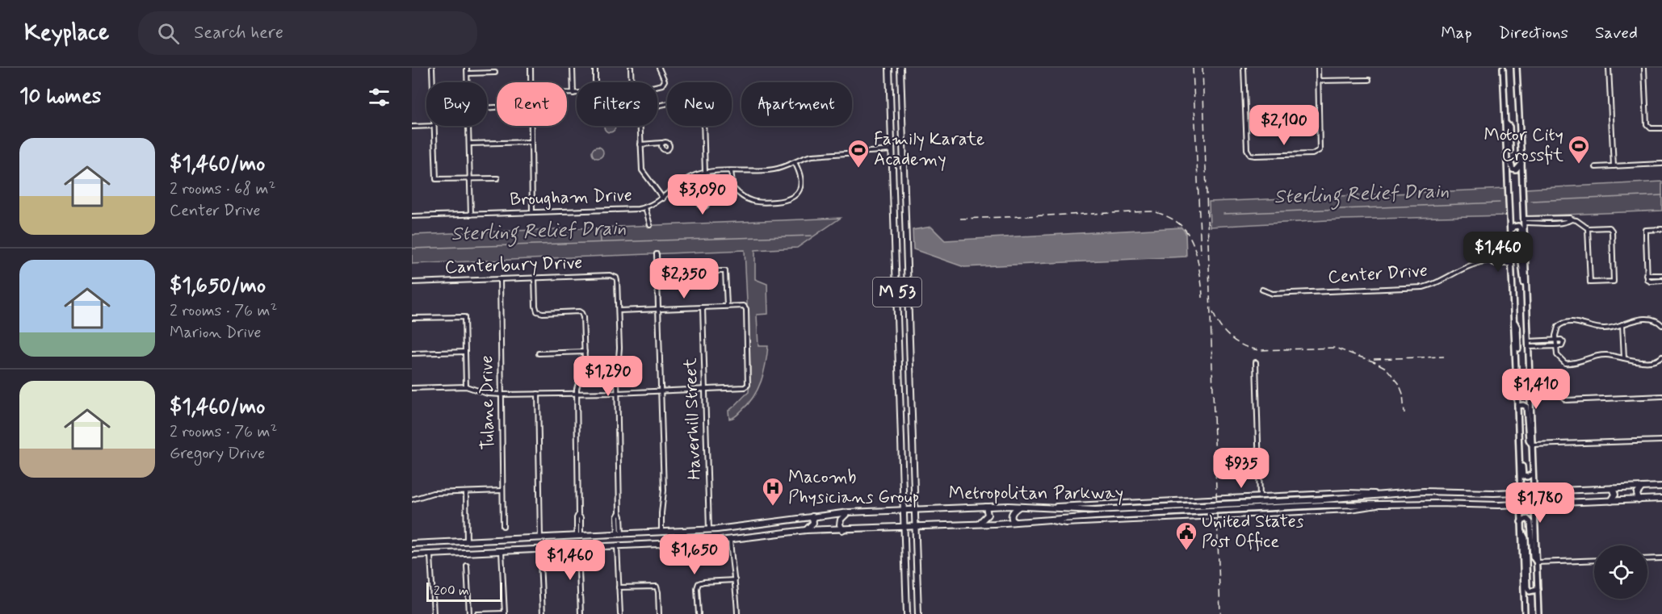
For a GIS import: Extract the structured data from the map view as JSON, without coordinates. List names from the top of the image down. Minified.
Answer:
{"streets":{"main road":["M 53","Metropolitan Parkway"],"street":["Brougham Drive","Canterbury Drive","Center Drive","Tulane Drive","Haverhill Street"]},"crossings":[["Brougham Drive","M 53"],["Canterbury Drive","Tulane Drive"],["M 53","Metropolitan Parkway"],["Haverhill Street","Metropolitan Parkway"]],"water":["Sterling Relief Drain"],"places":{"sports":["Motor City Crossfit","Family Karate Academy"],"hospital":["Macomb Physicians Group"],"public building":["United States Post Office"]},"scale_bar":"200 m","page":{"header":"Keyplace","search":"Search here","nav":["Map","Directions","Saved"],"heading":"10 homes","chip":["Buy","Rent","Filters","New","Apartment"],"price":["$2,100","$3,090","$1,460","$2,350","$1,290","$1,410","$935","$1,780","$1,650","$1,460"],"list":[{"name":"$1,460/mo","note":"2 rooms · 68 m² · Center Drive"},{"name":"$1,650/mo","note":"2 rooms · 76 m² · Marion Drive"},{"name":"$1,460/mo","note":"2 rooms · 76 m² · Gregory Drive"}],"scale":"200 m"}}
